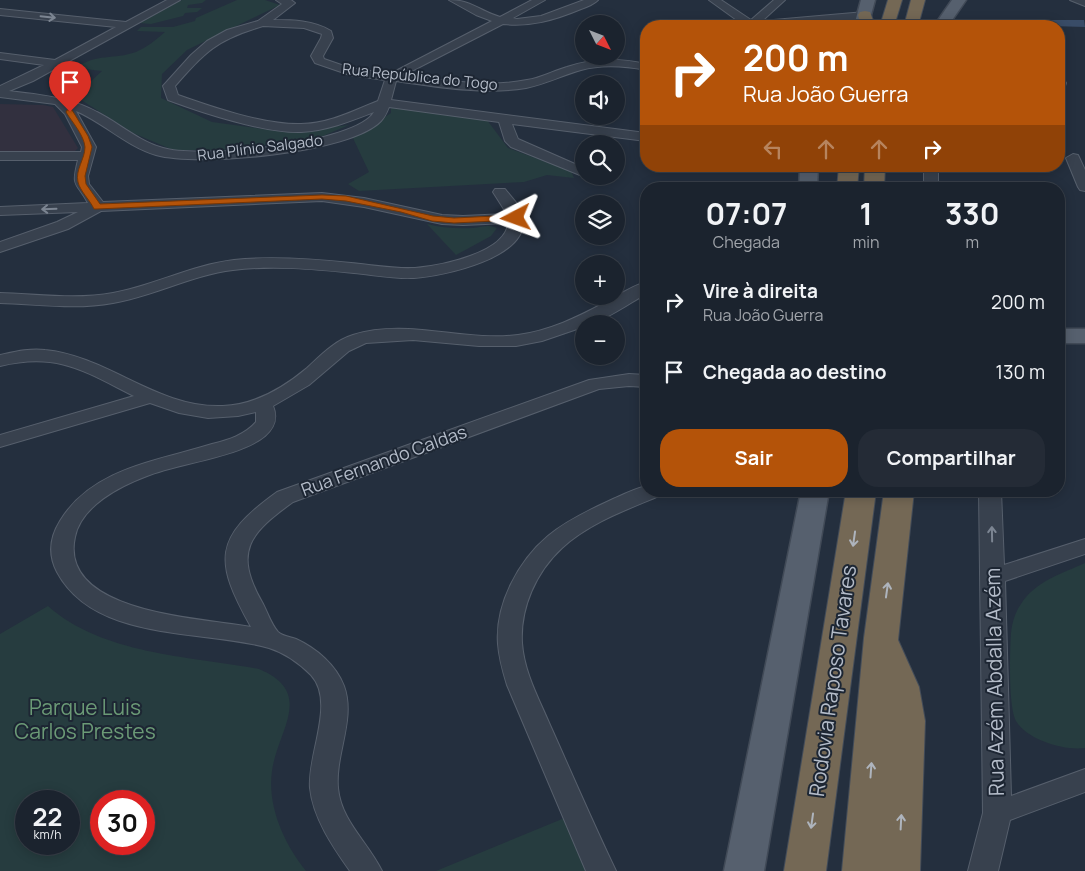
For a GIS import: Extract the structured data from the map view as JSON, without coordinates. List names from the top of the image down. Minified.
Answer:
{"streets":{"highway":["Rodovia Raposo Tavares"],"street":["Rua República do Togo","Rua Plínio Salgado","Rua Fernando Caldas","Rua Azém Abdalla Azém"]},"crossings":[["Rua República do Togo","Rua Plínio Salgado"]],"parks":["Parque Luis Carlos Prestes"],"north":"bottom right","page":{"map_buttons":["+","−"],"turn":["200 m","Rua João Guerra"],"eta":["07:07","Chegada","1","min","330","m"],"list":[{"name":"Vire à direita","note":"Rua João Guerra","value":"200 m"},{"name":"Chegada ao destino","value":"130 m"}],"buttons":["Sair","Compartilhar"],"speed":"22 km/h","limit":"30"}}
